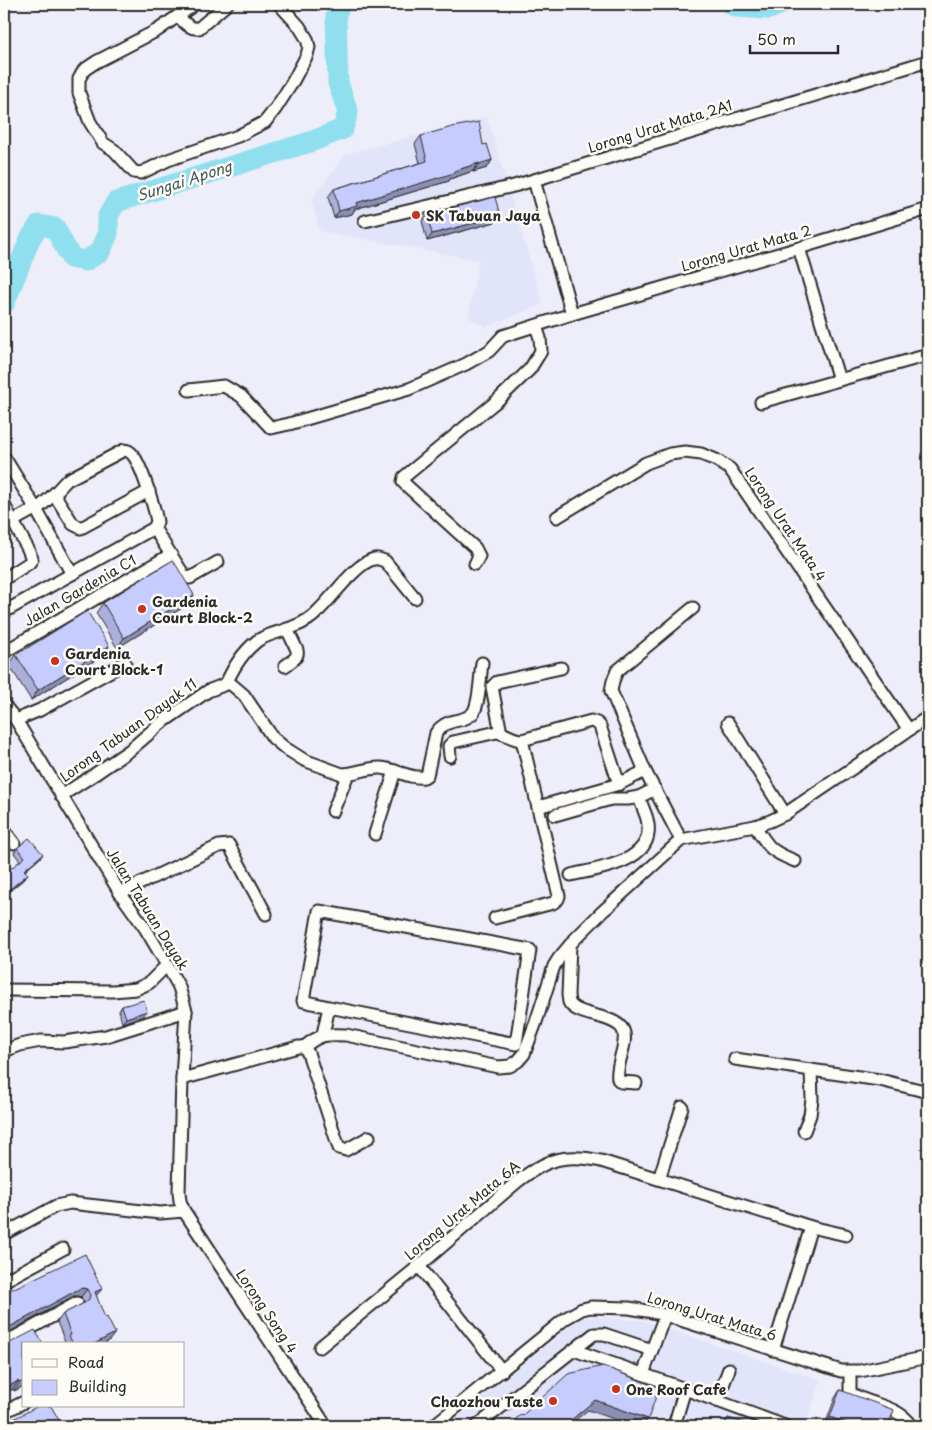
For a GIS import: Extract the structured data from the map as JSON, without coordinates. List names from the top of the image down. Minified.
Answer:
{"streets":{"street":["Lorong Urat Mata 2A1","Lorong Urat Mata 2","Lorong Urat Mata 4","Jalan Gardenia C1","Lorong Tabuan Dayak 11","Jalan Tabuan Dayak","Lorong Urat Mata 6A","Lorong Song 4","Lorong Urat Mata 6"]},"crossings":[["Lorong Tabuan Dayak 11","Jalan Tabuan Dayak"],["Jalan Tabuan Dayak","Lorong Song 4"]],"water":["Sungai Apong"],"places":["SK Tabuan Jaya","Gardenia Court Block-2","Gardenia Court Block-1","One Roof Cafe","Chaozhou Taste"],"legend":["Road","Building"],"scale_bar":"50 m"}
